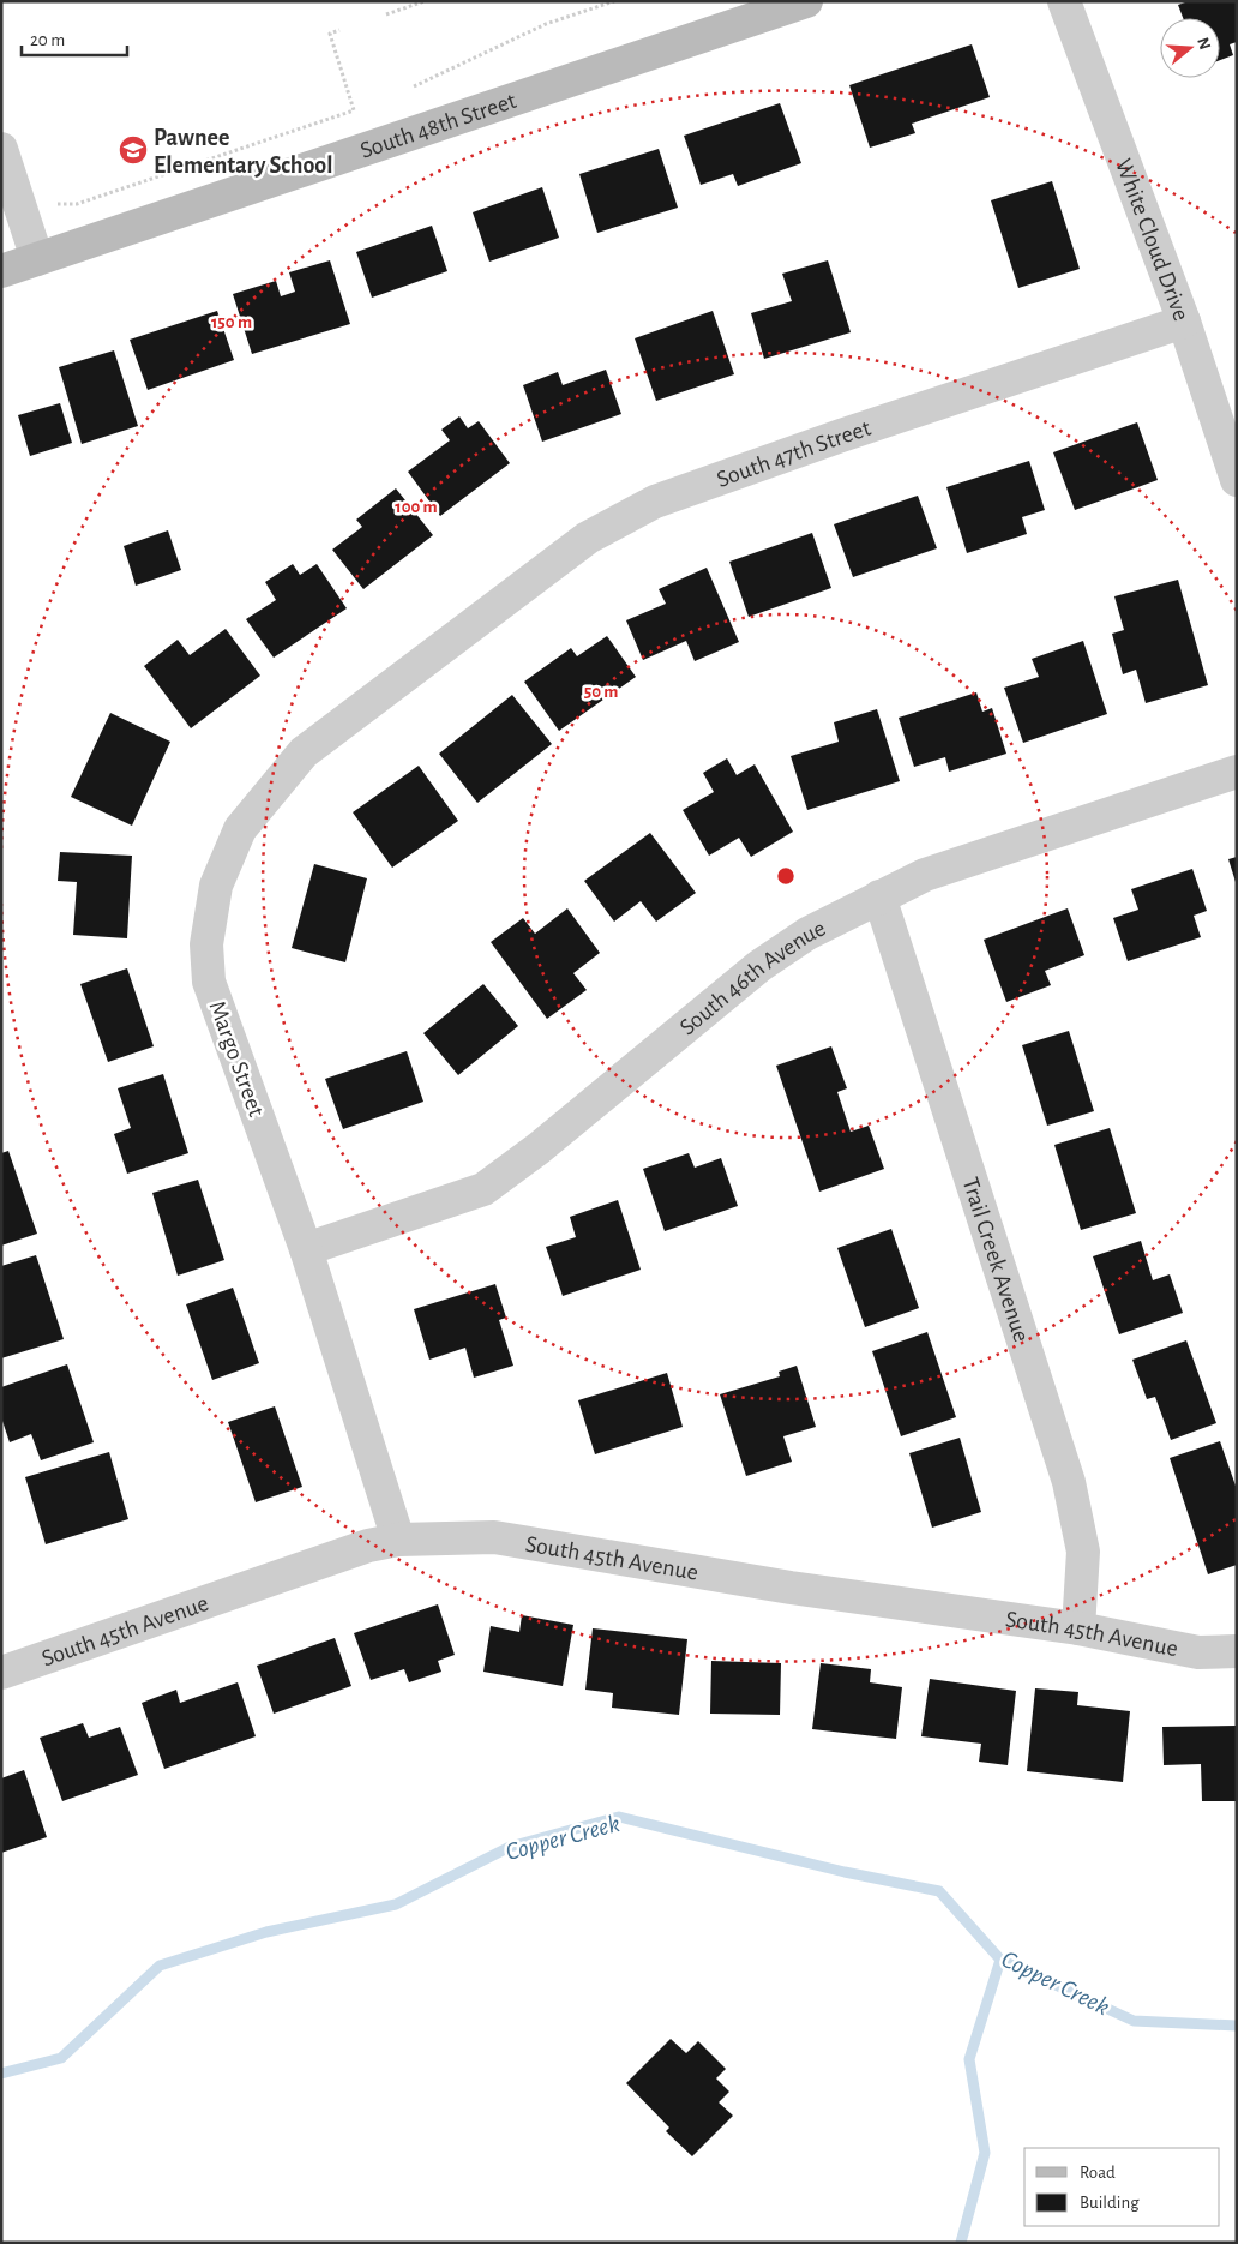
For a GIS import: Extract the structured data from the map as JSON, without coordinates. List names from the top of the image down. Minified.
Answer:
{"streets":{"street":["South 48th Street","White Cloud Drive","South 47th Street","South 46th Avenue","Margo Street","Trail Creek Avenue","South 45th Avenue"]},"crossings":[["White Cloud Drive","South 47th Street"],["South 47th Street","Margo Street"],["South 46th Avenue","Margo Street"],["South 46th Avenue","Trail Creek Avenue"],["Margo Street","South 45th Avenue"],["Trail Creek Avenue","South 45th Avenue"]],"water":["Copper Creek"],"places":{"school or university":["Pawnee Elementary School"]},"legend":["Road","Building"],"scale_bar":"20 m","north":"right","rings":["150 m","100 m","50 m"]}
